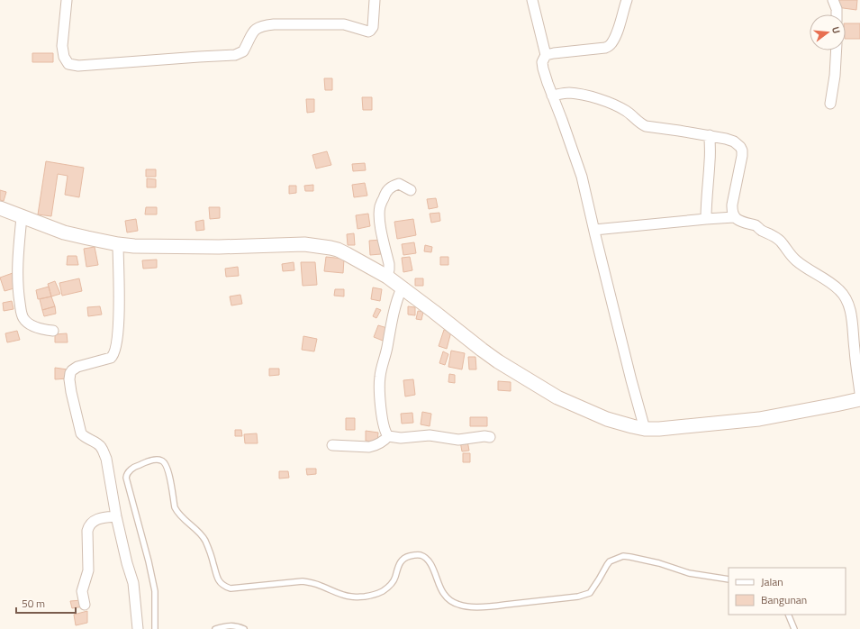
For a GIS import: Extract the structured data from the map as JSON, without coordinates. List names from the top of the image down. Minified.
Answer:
{"legend":["Jalan","Bangunan"],"scale_bar":"50 m","north":"right"}
